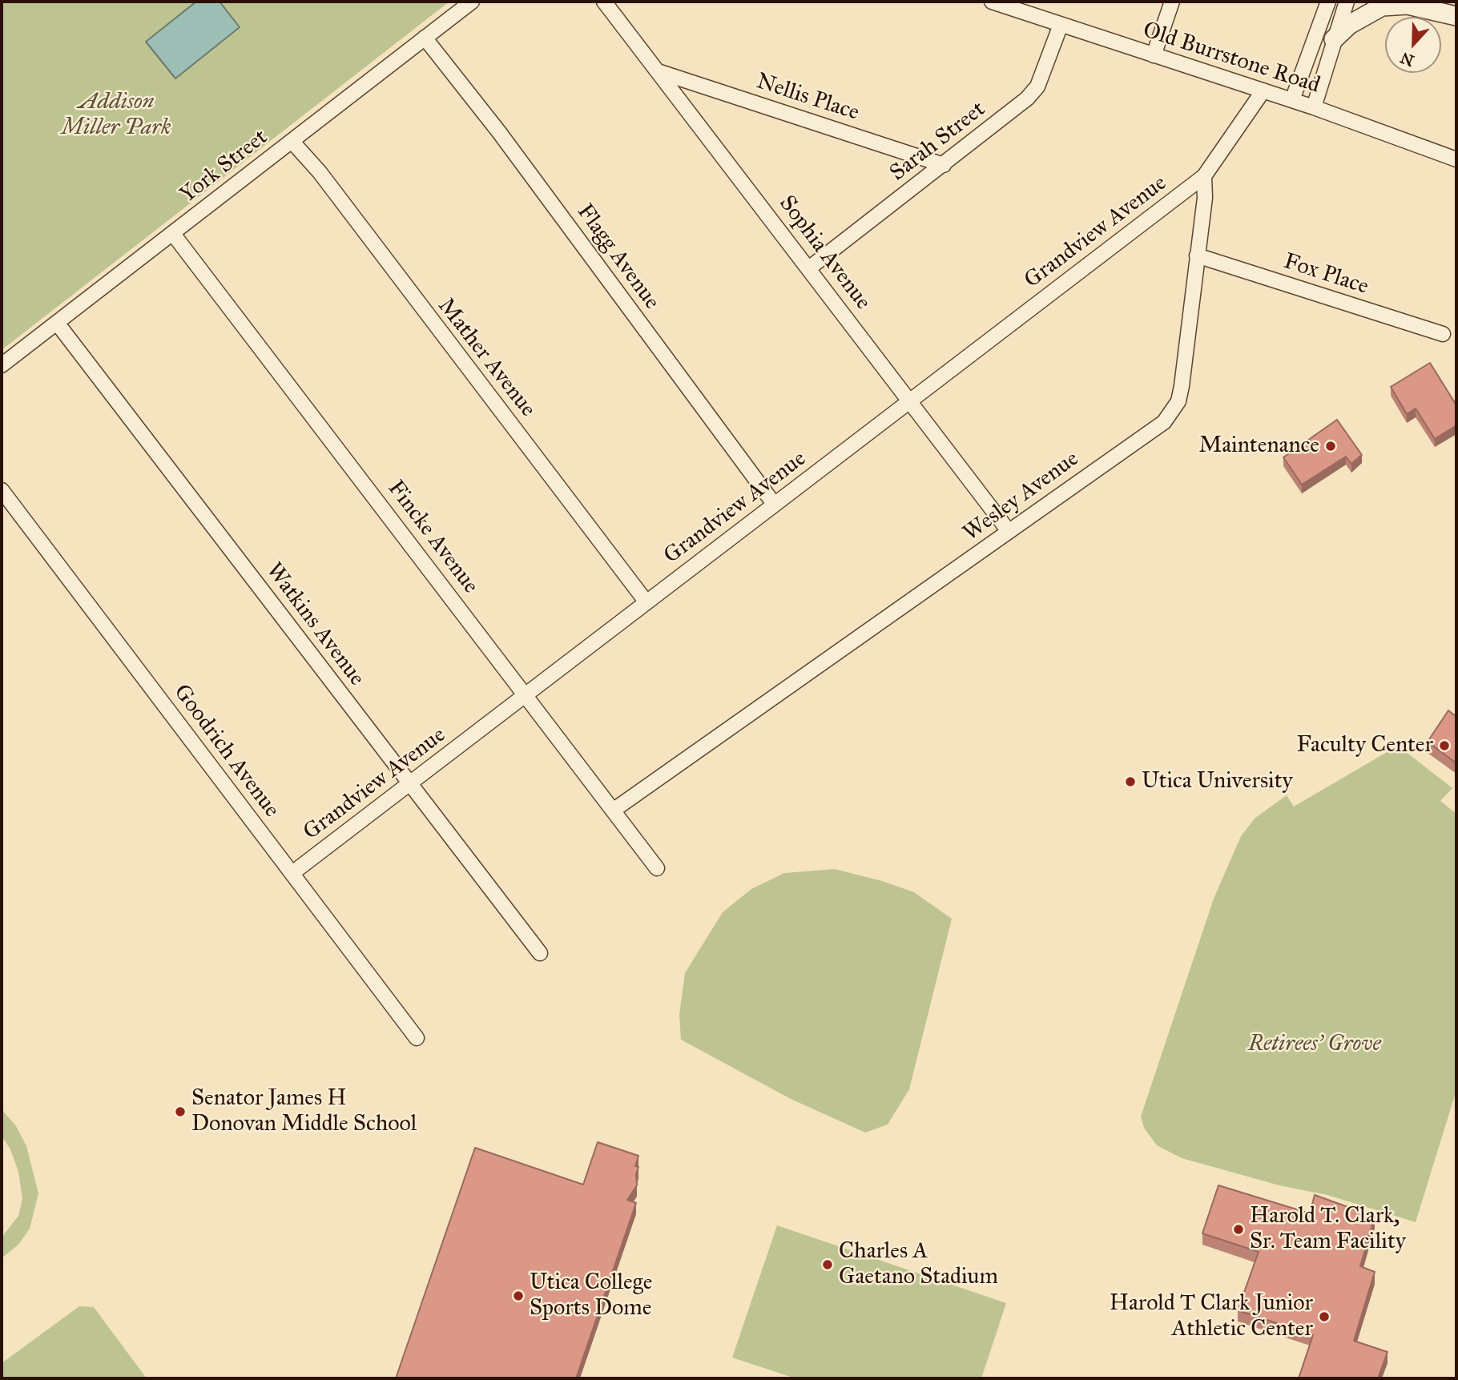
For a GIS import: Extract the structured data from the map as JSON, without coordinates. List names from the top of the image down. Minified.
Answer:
{"streets":{"street":["Old Burrstone Road","Nellis Place","Sarah Street","York Street","Grandview Avenue","Sophia Avenue","Flagg Avenue","Fox Place","Mather Avenue","Wesley Avenue","Fincke Avenue","Watkins Avenue","Goodrich Avenue"]},"crossings":[["Old Burrstone Road","Sarah Street"],["Nellis Place","Sarah Street"],["Nellis Place","Sophia Avenue"],["Sarah Street","Sophia Avenue"],["York Street","Flagg Avenue"],["York Street","Mather Avenue"],["York Street","Fincke Avenue"],["York Street","Watkins Avenue"],["Grandview Avenue","Sophia Avenue"],["Grandview Avenue","Flagg Avenue"],["Grandview Avenue","Mather Avenue"],["Grandview Avenue","Wesley Avenue"],["Grandview Avenue","Fincke Avenue"],["Grandview Avenue","Watkins Avenue"],["Grandview Avenue","Goodrich Avenue"],["Sophia Avenue","Wesley Avenue"],["Fox Place","Wesley Avenue"],["Wesley Avenue","Fincke Avenue"]],"parks":["Addison Miller Park","Retirees' Grove"],"places":["Maintenance","Faculty Center","Utica University","Senator James H Donovan Middle School","Harold T. Clark, Sr. Team Facility","Charles A Gaetano Stadium","Utica College Sports Dome","Harold T Clark Junior Athletic Center"],"north":"bottom"}
